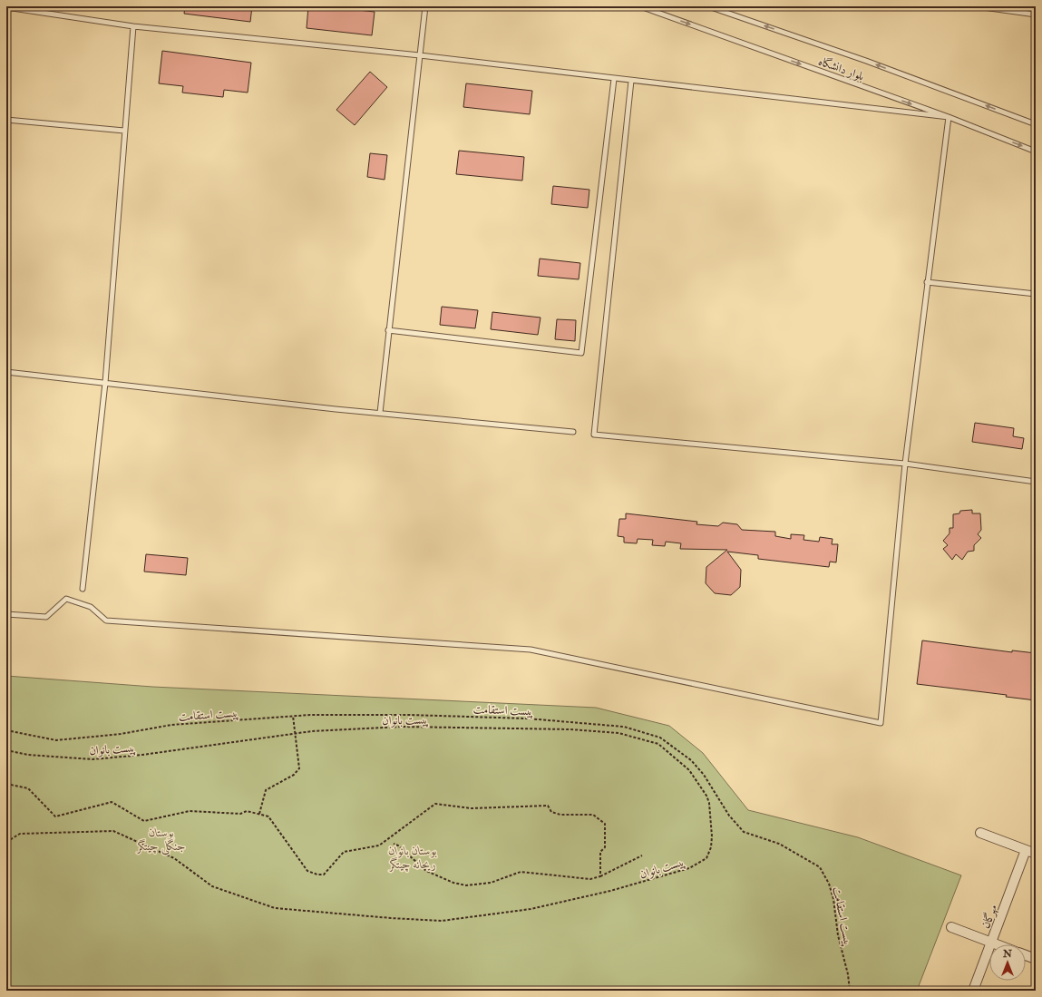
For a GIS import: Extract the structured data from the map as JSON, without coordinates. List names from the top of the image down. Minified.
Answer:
{"streets":{"street":["مهرگان"],"lane":["بلوار دانشگاه"],"path":["پیست استقامت","پیست بانوان"]},"parks":["بوستان جنگلی چیتگر","بوستان بانوان ریحانه چیتگر"],"north":"top"}
